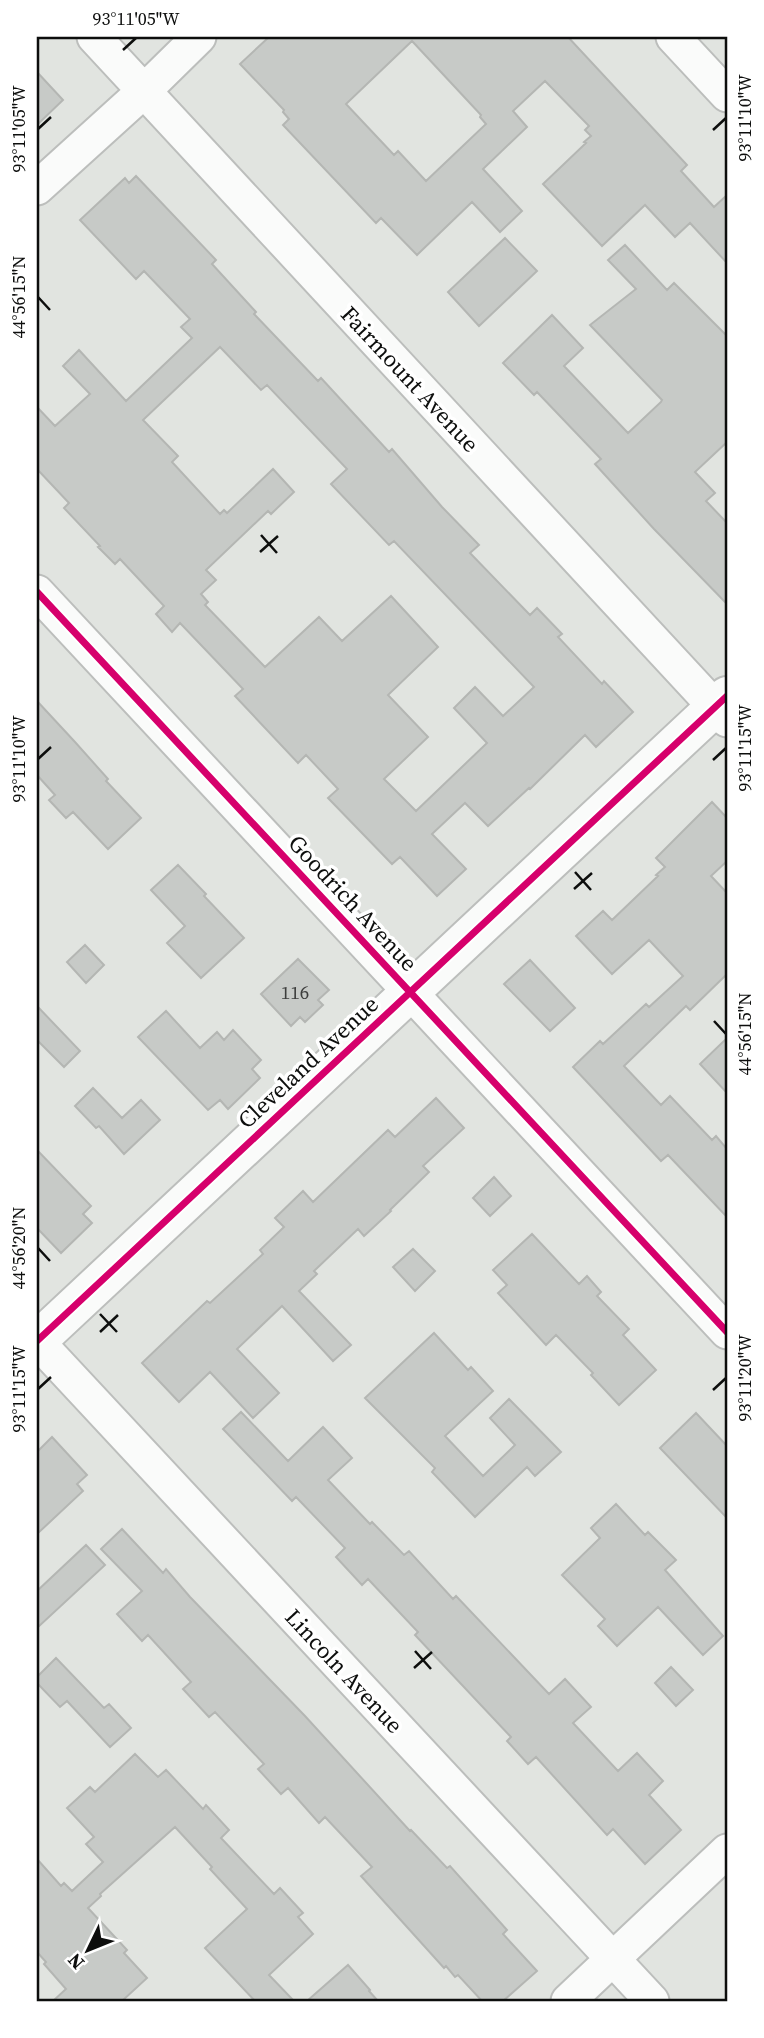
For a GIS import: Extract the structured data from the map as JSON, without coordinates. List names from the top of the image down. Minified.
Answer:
{"streets":{"street":["Fairmount Avenue","Goodrich Avenue","Cleveland Avenue","Lincoln Avenue"]},"crossings":[["Fairmount Avenue","Cleveland Avenue"],["Goodrich Avenue","Cleveland Avenue"],["Cleveland Avenue","Lincoln Avenue"]],"house_numbers":["116"],"north":"bottom left","coordinates":["93°11'05\"W","93°11'10\"W","44°56'15\"N","93°11'15\"W","44°56'20\"N","93°11'20\"W"]}
